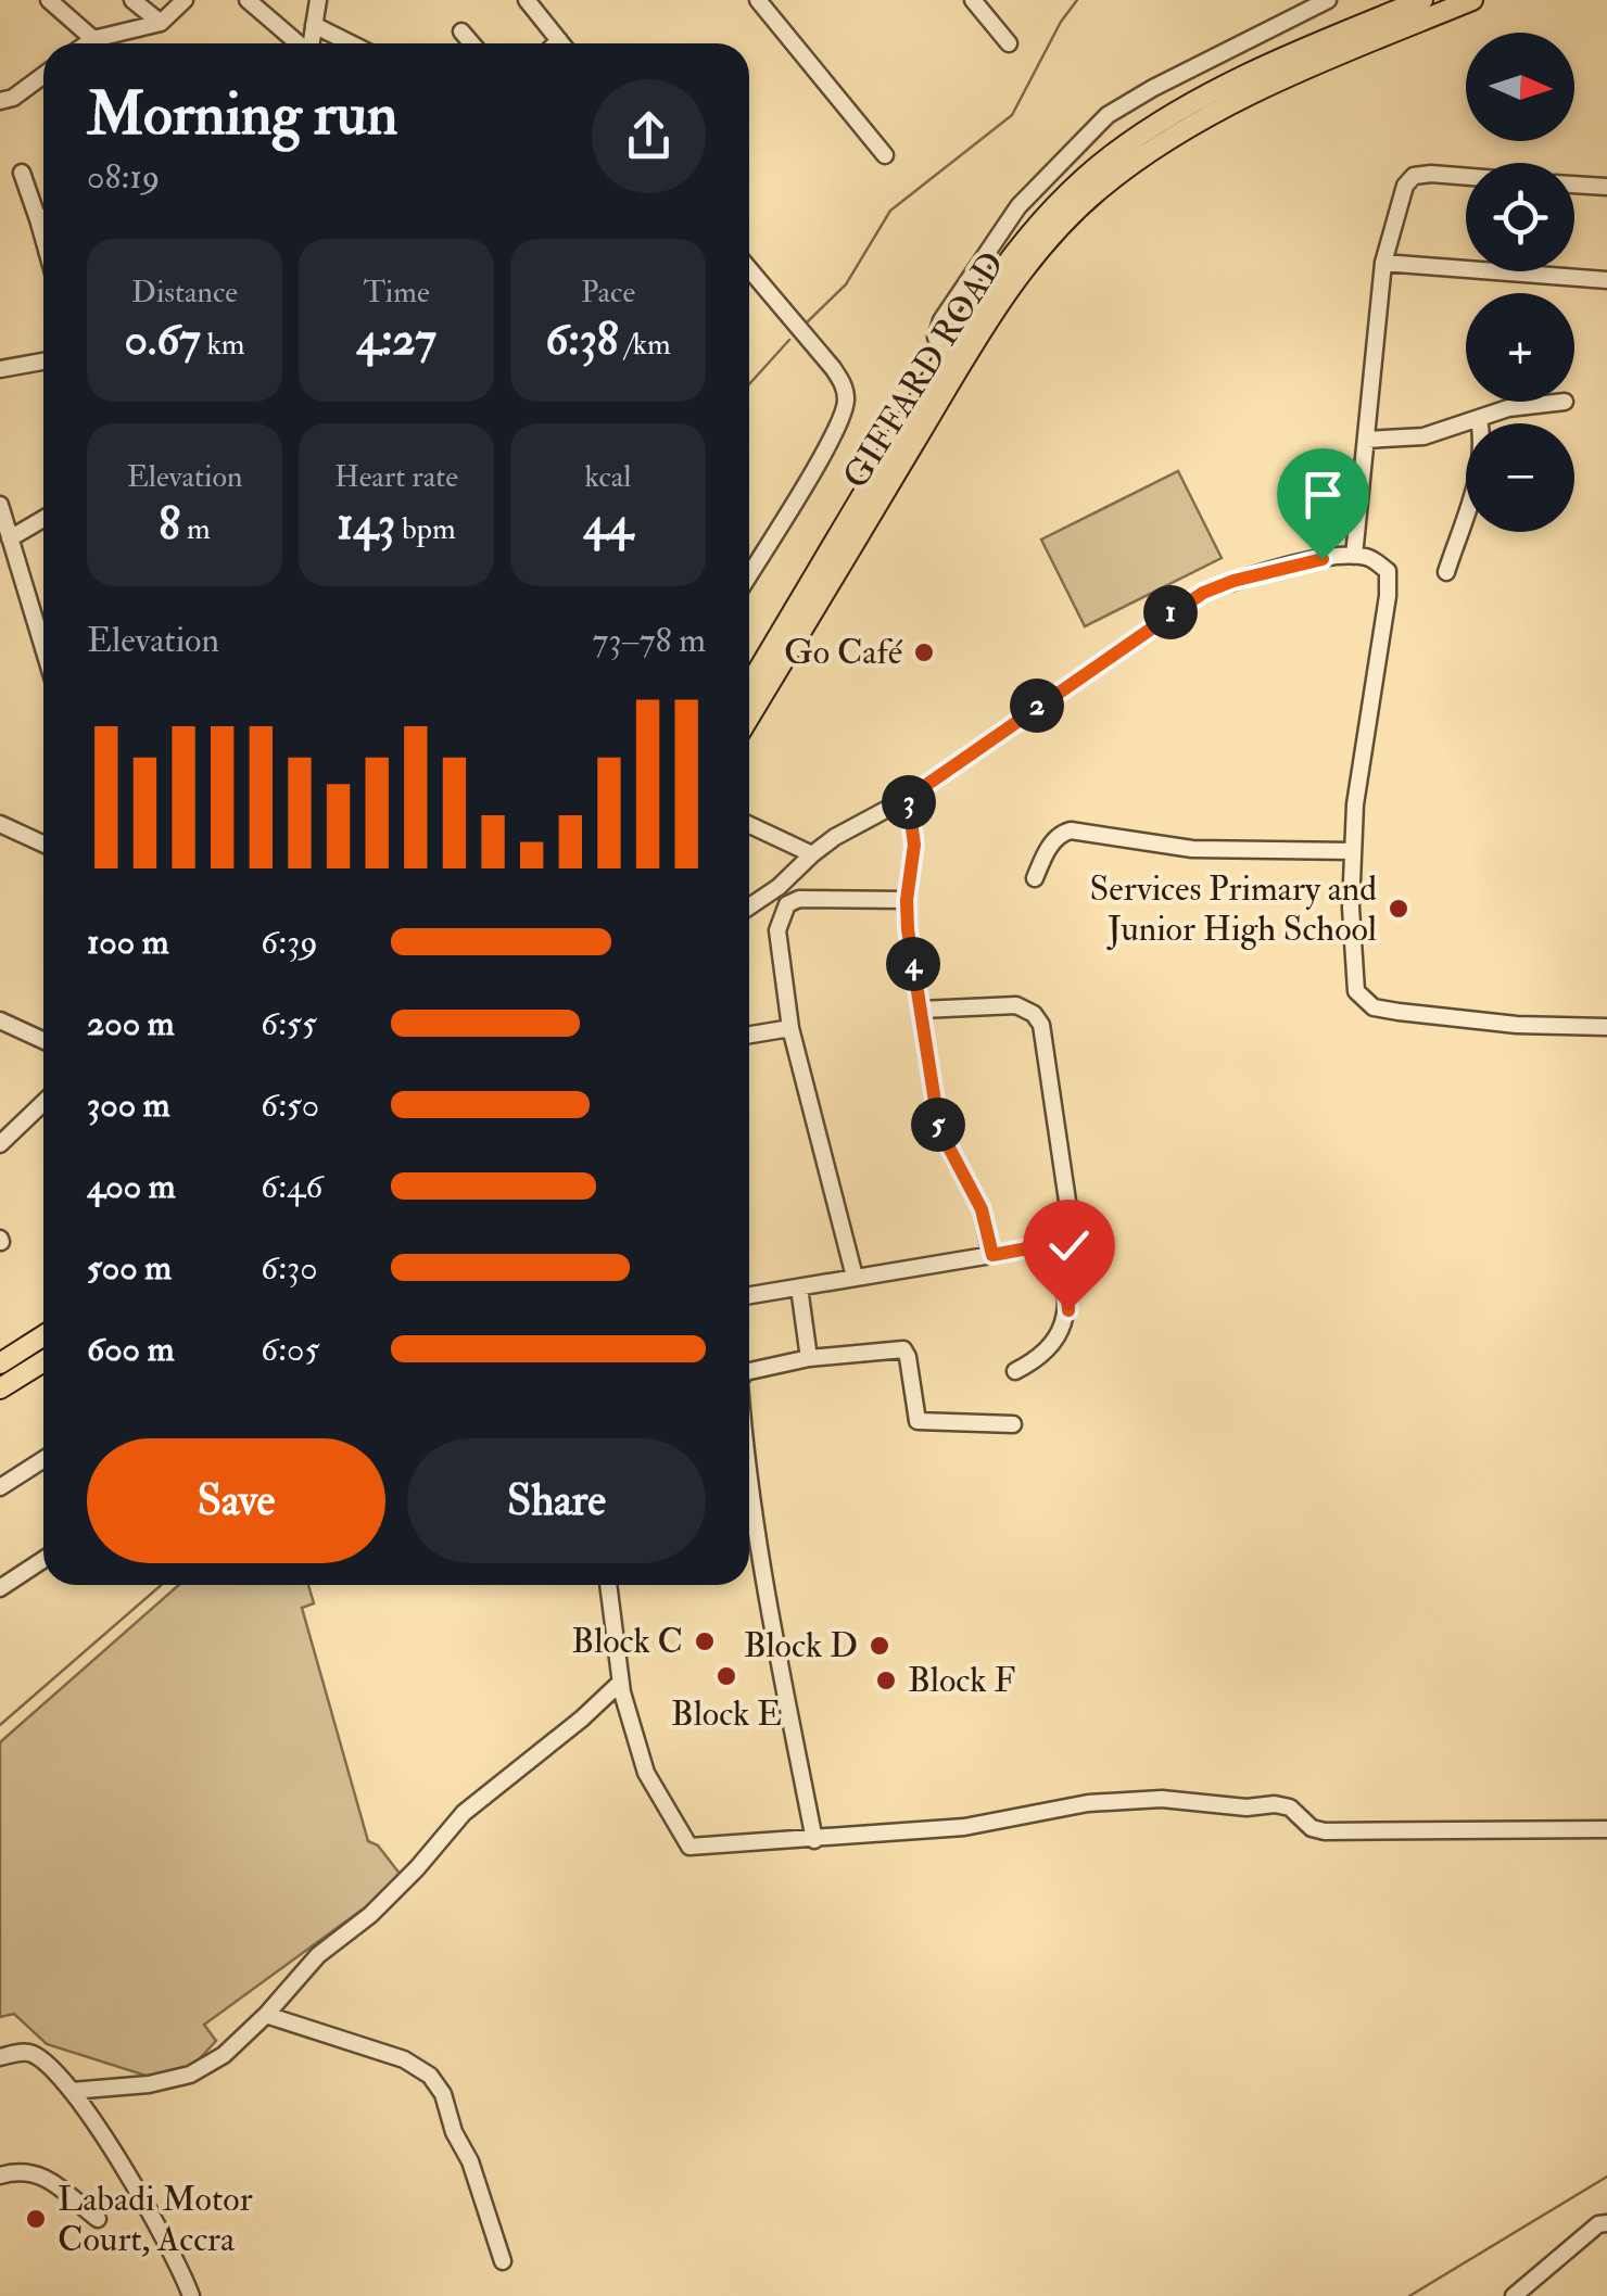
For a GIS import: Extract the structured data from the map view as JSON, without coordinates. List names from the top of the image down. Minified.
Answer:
{"streets":{"main road":["GIFFARD ROAD"]},"places":["Go Café","Services Primary and Junior High School","Block C","Block D","Block E","Block F","Labadi Motor Court, Accra"],"north":"right","page":{"map_buttons":["+","−"],"heading":["Morning run","08:19"],"stats":[["Distance","0.67 km"],["Time","4:27"],["Pace","6:38 /km"],["Elevation","8 m"],["Heart rate","143 bpm"],["kcal","44"]],"pins":["1","2","3","4","5"],"chart":["Elevation","73–78 m"],"list":[{"name":"100 m","note":"6:39"},{"name":"200 m","note":"6:55"},{"name":"300 m","note":"6:50"},{"name":"400 m","note":"6:46"},{"name":"500 m","note":"6:30"},{"name":"600 m","note":"6:05"}],"buttons":["Save","Share"]}}
